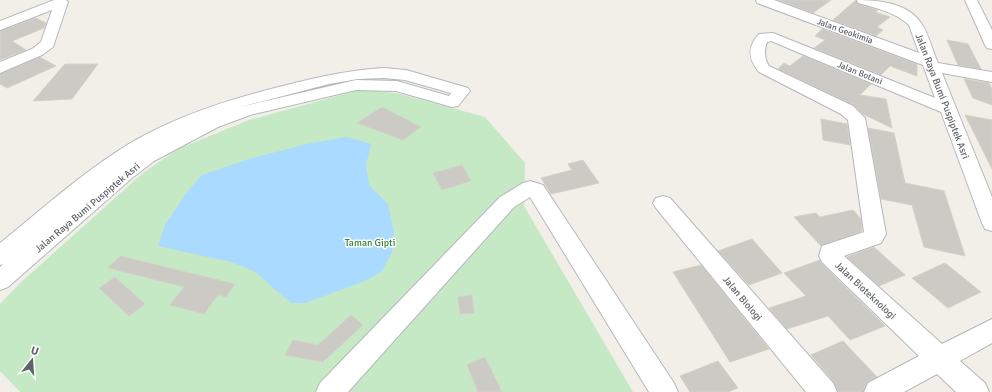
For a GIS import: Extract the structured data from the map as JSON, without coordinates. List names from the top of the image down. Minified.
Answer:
{"streets":{"street":["Jalan Geokimia","Jalan Botani","Jalan Raya Bumi Puspiptek Asri","Jalan Bioteknologi","Jalan Biologi"]},"crossings":[["Jalan Geokimia","Jalan Raya Bumi Puspiptek Asri"],["Jalan Botani","Jalan Raya Bumi Puspiptek Asri"],["Jalan Botani","Jalan Bioteknologi"]],"parks":["Taman Gipti"],"north":"top"}
